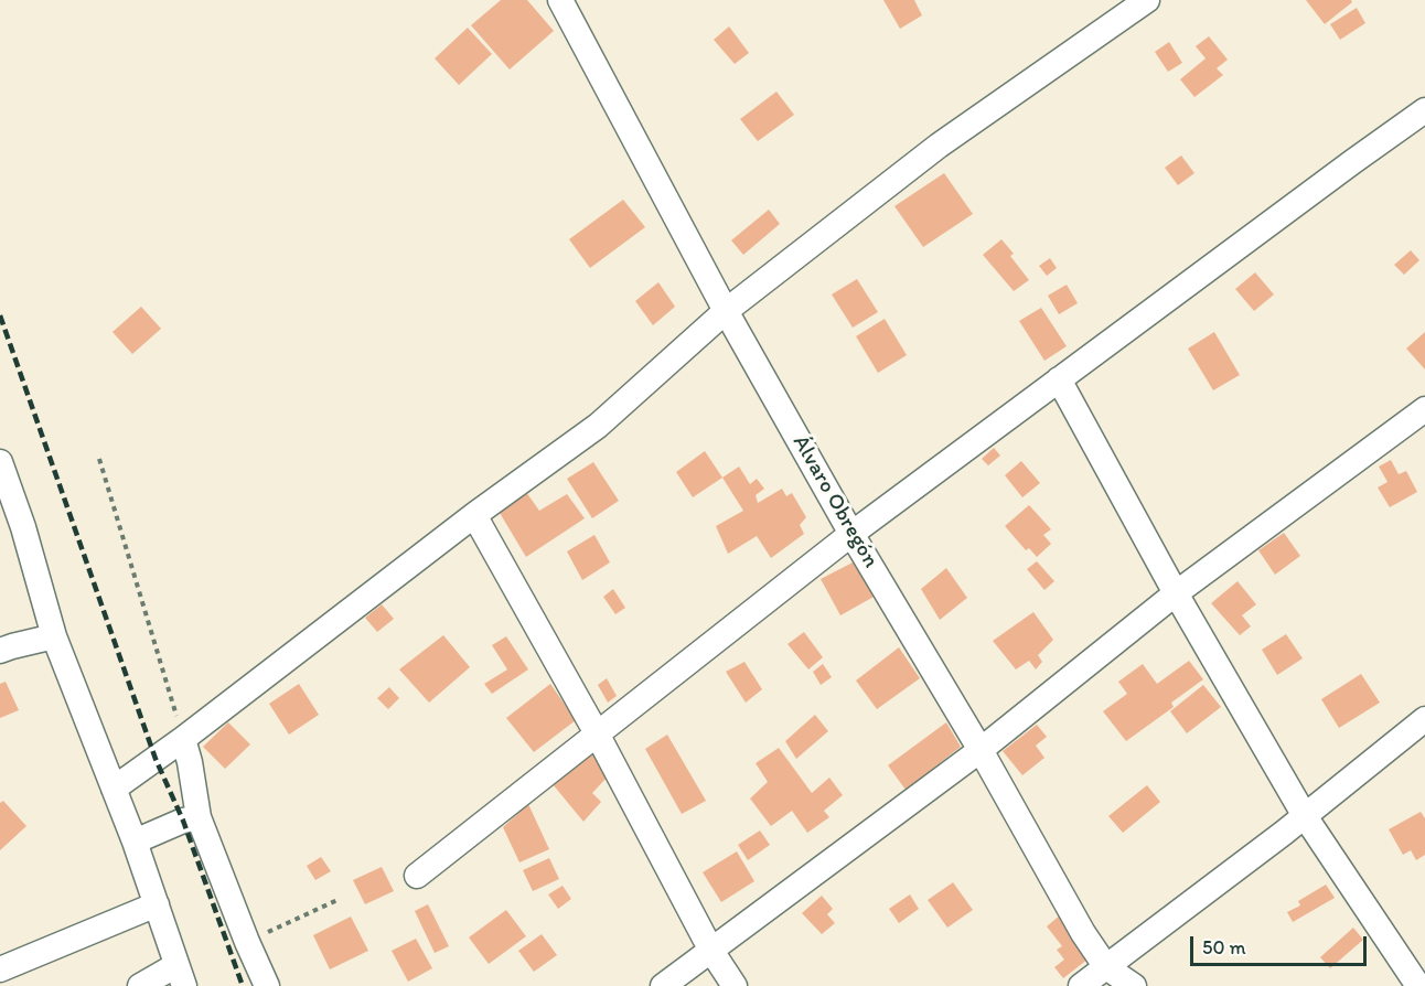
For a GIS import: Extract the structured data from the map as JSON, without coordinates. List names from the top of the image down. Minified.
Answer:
{"streets":{"street":["Álvaro Obregón"]},"scale_bar":"50 m"}
